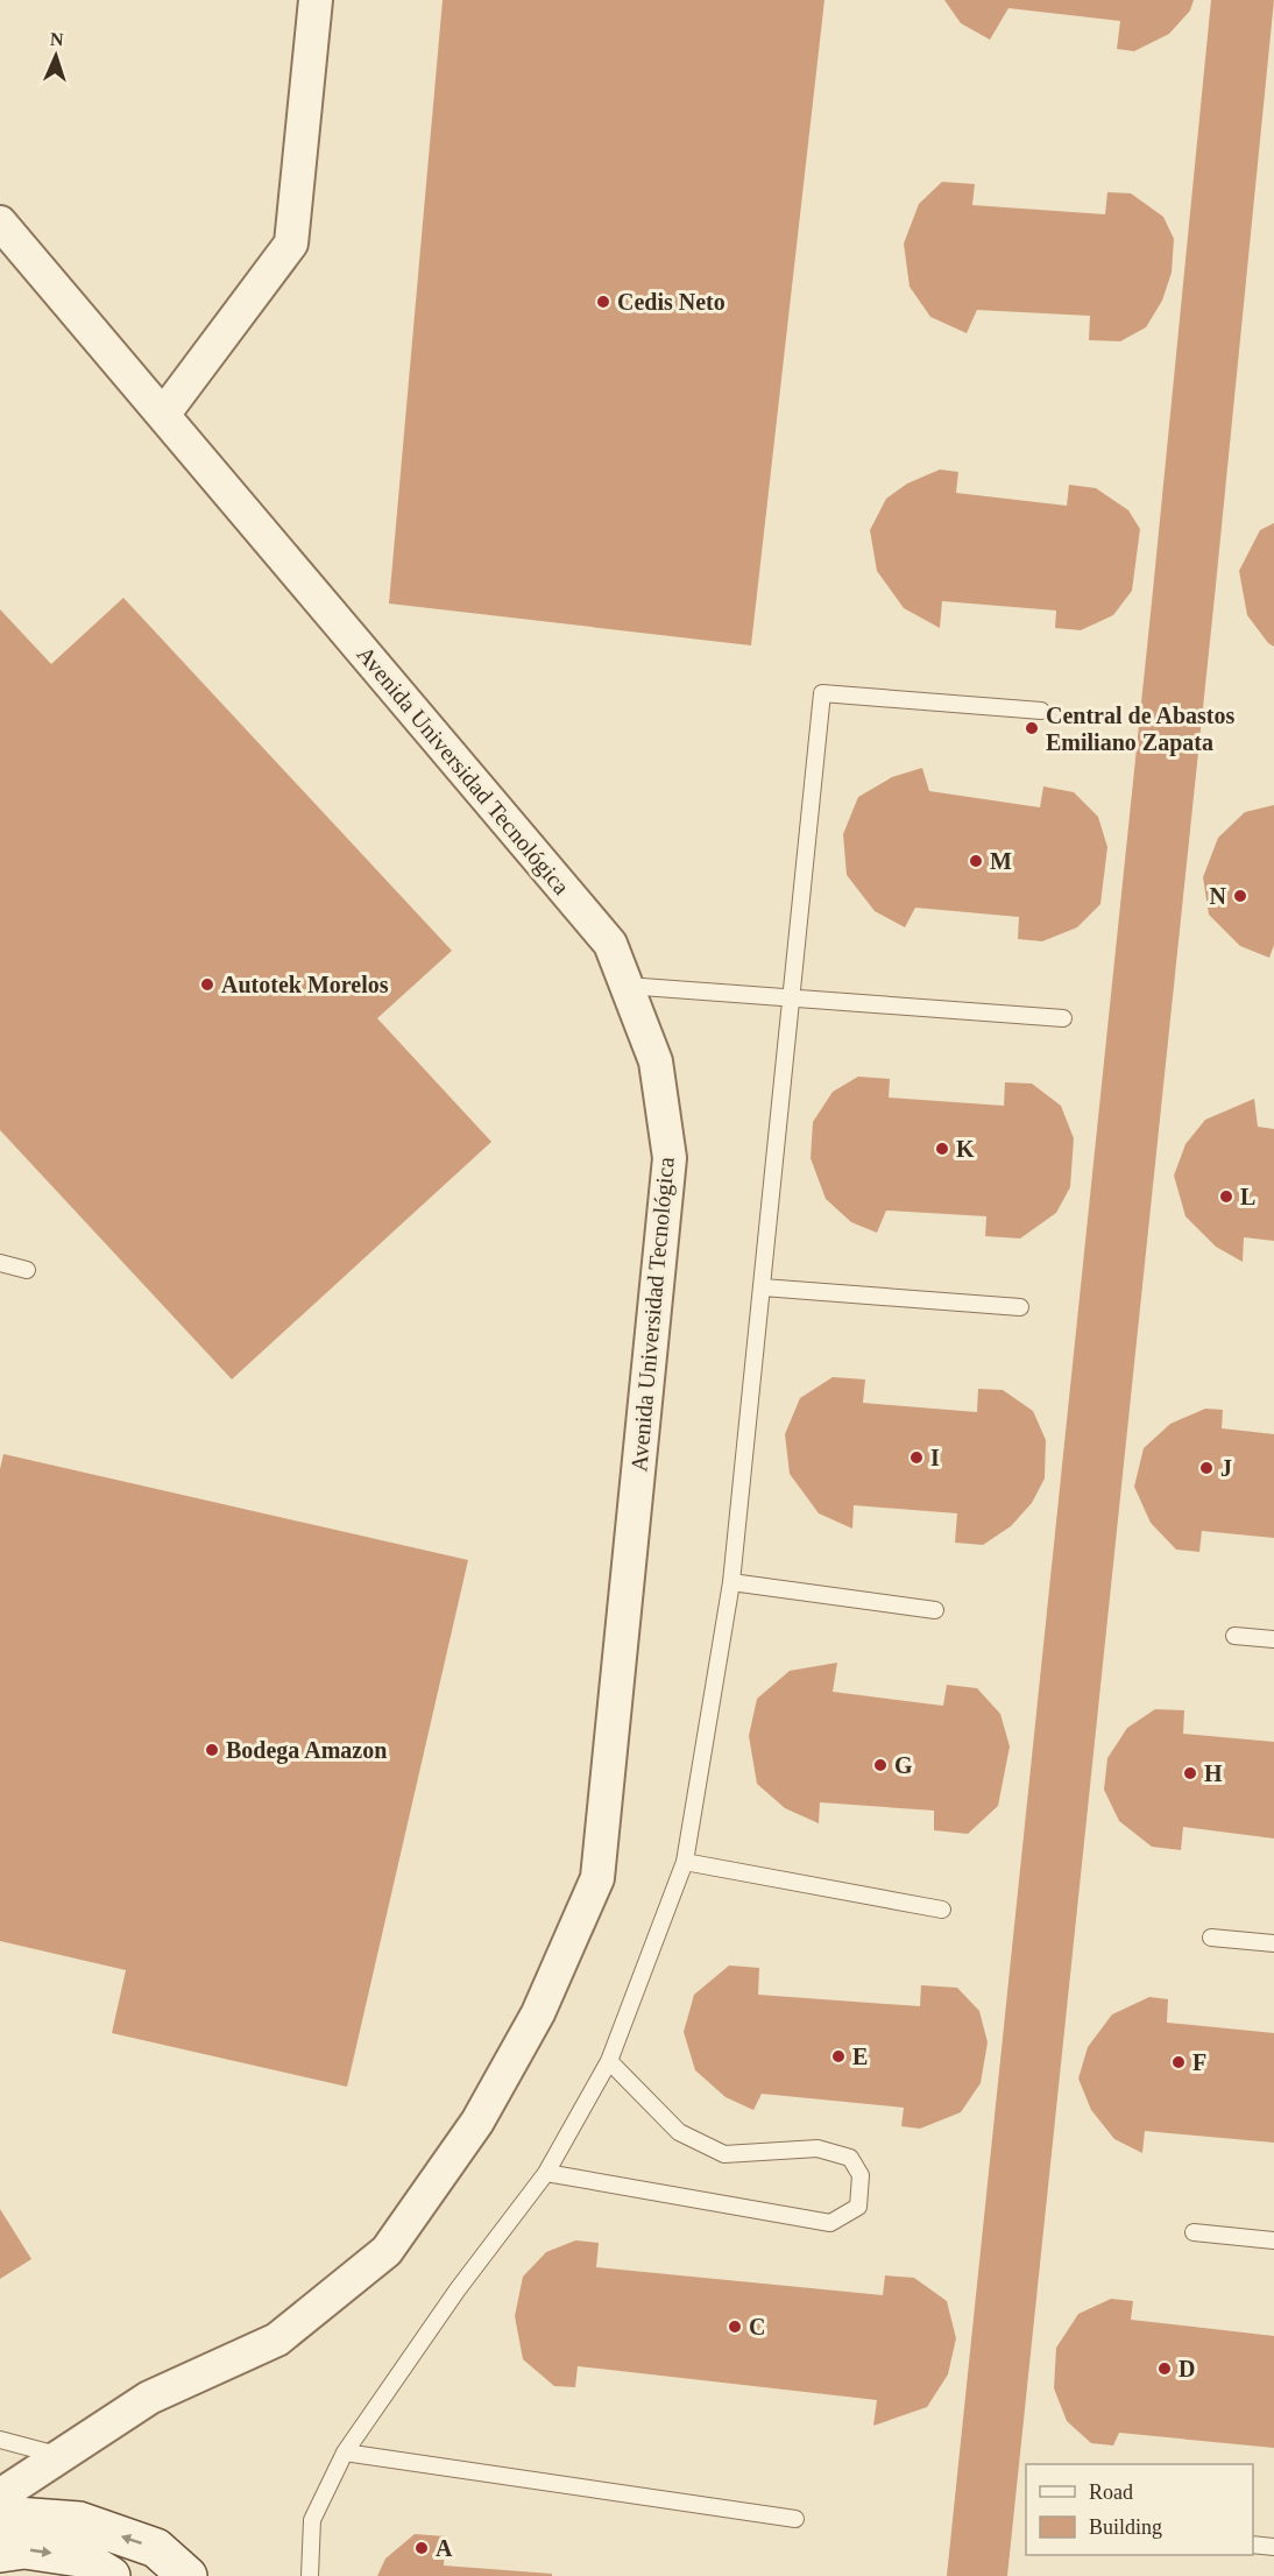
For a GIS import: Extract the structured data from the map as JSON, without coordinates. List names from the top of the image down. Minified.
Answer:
{"streets":{"street":["Avenida Universidad Tecnológica"]},"places":["Cedis Neto","Central de Abastos Emiliano Zapata","M","N","Autotek Morelos","K","L","I","J","Bodega Amazon","G","H","E","F","C","D","A"],"legend":["Road","Building"],"north":"top"}
